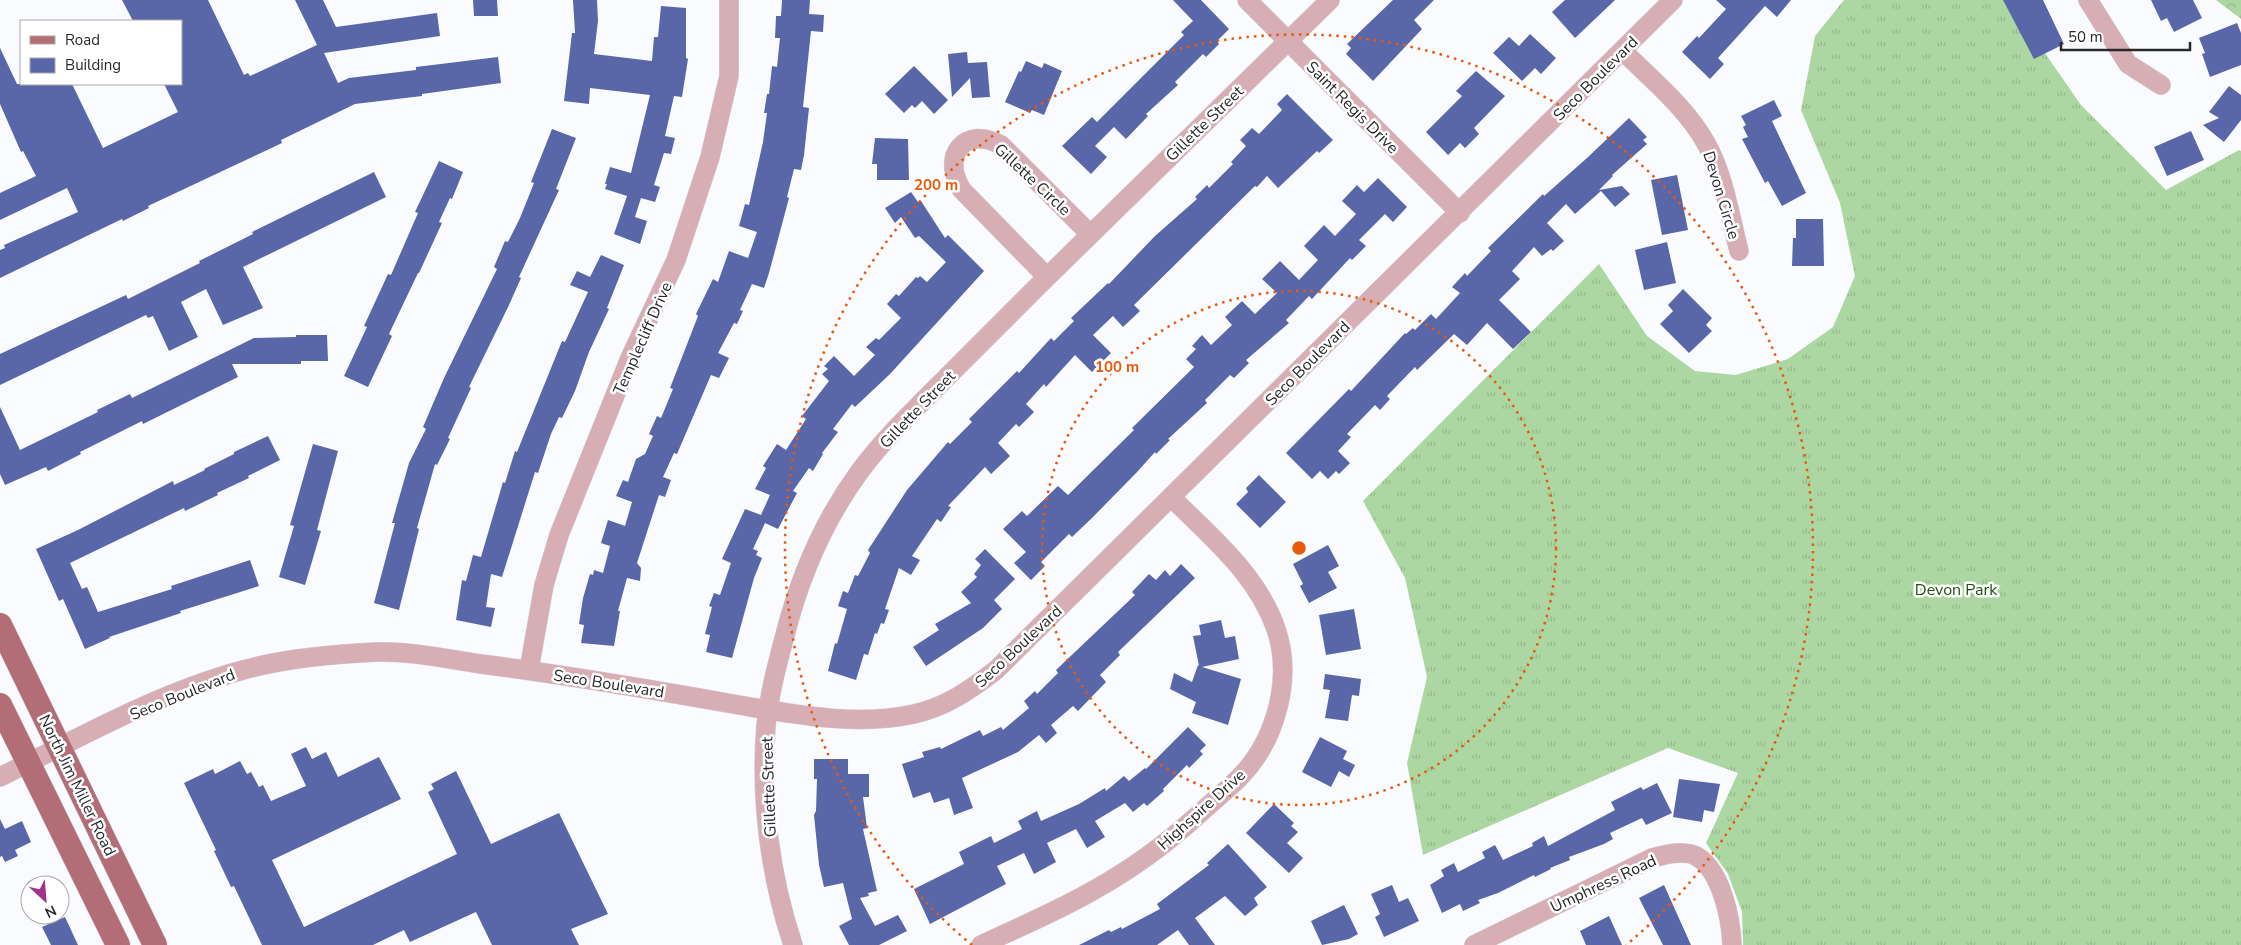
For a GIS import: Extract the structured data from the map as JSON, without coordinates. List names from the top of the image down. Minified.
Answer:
{"streets":{"main road":["North Jim Miller Road"],"street":["Seco Boulevard","Saint Regis Drive","Gillette Street","Gillette Circle","Devon Circle","Templecliff Drive","Highspire Drive","Umphress Road"]},"crossings":[["Seco Boulevard","Saint Regis Drive"],["Seco Boulevard","Gillette Street"],["Seco Boulevard","Devon Circle"],["Seco Boulevard","Templecliff Drive"],["Seco Boulevard","North Jim Miller Road"],["Seco Boulevard","Highspire Drive"],["Saint Regis Drive","Gillette Street"],["Gillette Street","Gillette Circle"]],"parks":["Devon Park"],"legend":["Road","Building"],"scale_bar":"50 m","north":"bottom right","rings":["200 m","100 m"]}
